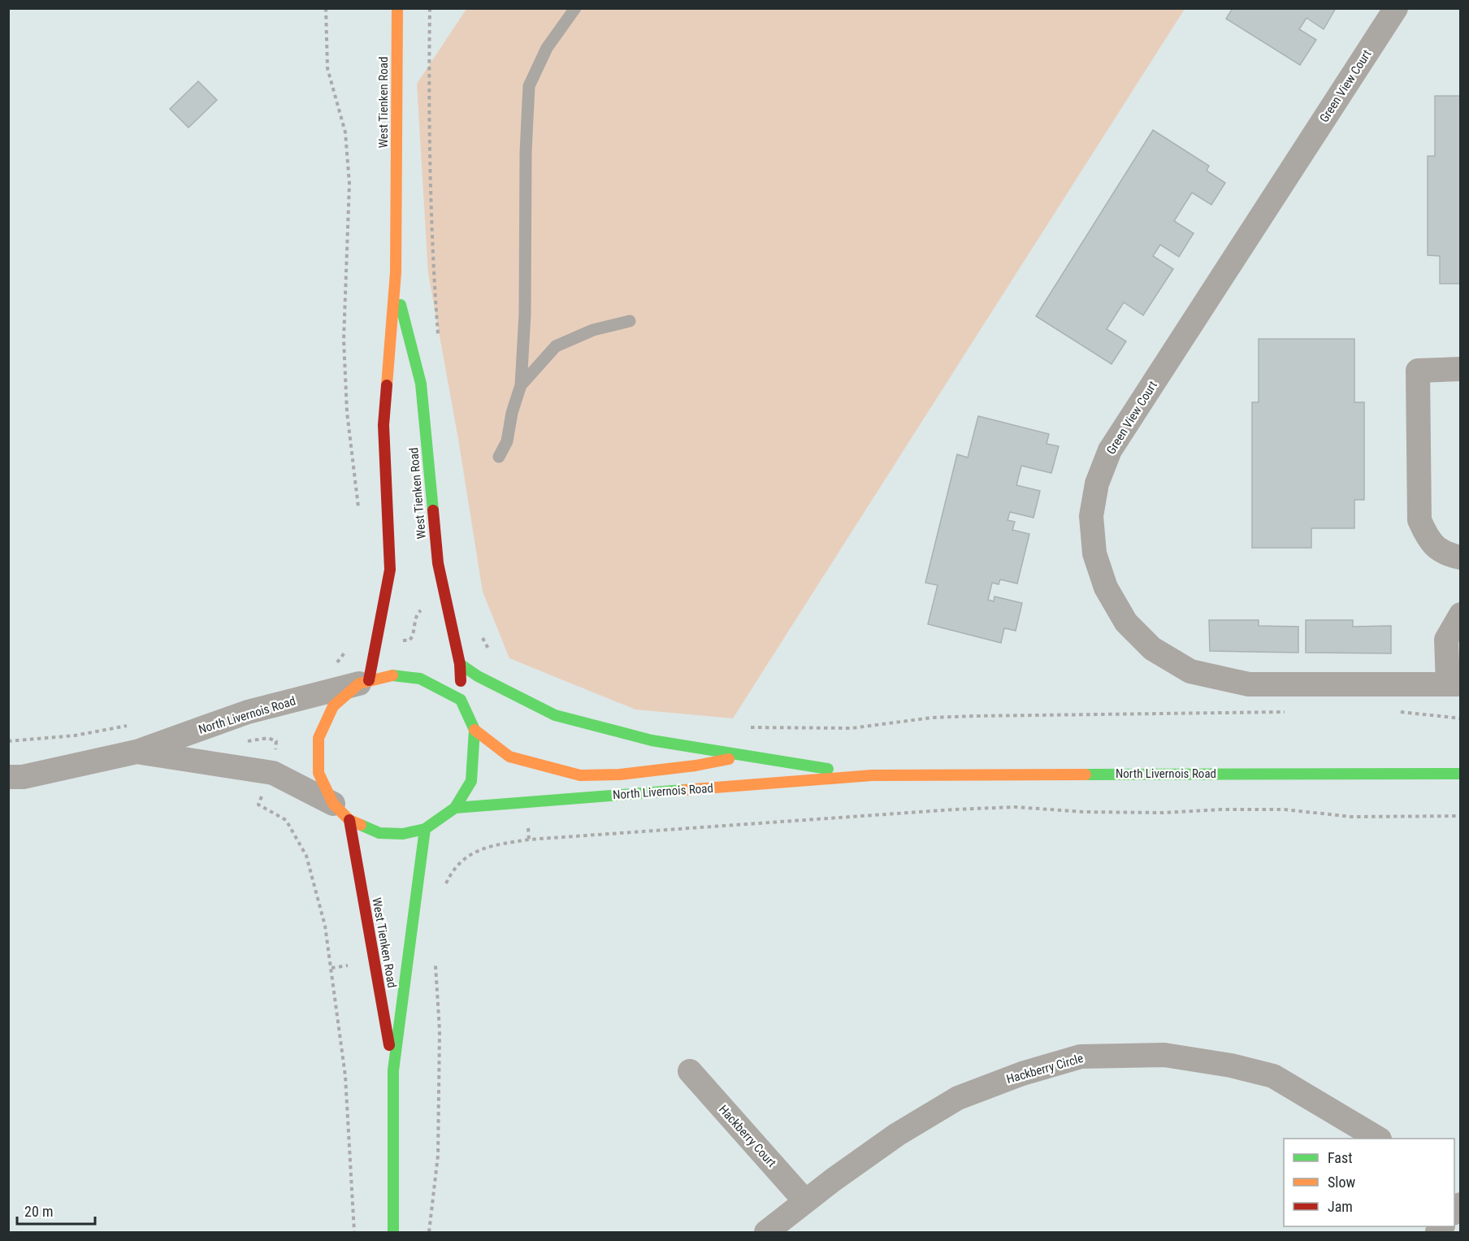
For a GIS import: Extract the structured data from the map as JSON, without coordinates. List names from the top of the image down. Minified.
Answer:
{"streets":{"main road":["West Tienken Road","North Livernois Road"],"street":["Green View Court","Hackberry Circle","Hackberry Court"]},"crossings":[["West Tienken Road","North Livernois Road"],["Hackberry Circle","Hackberry Court"]],"legend":["Fast","Slow","Jam"],"scale_bar":"20 m"}
